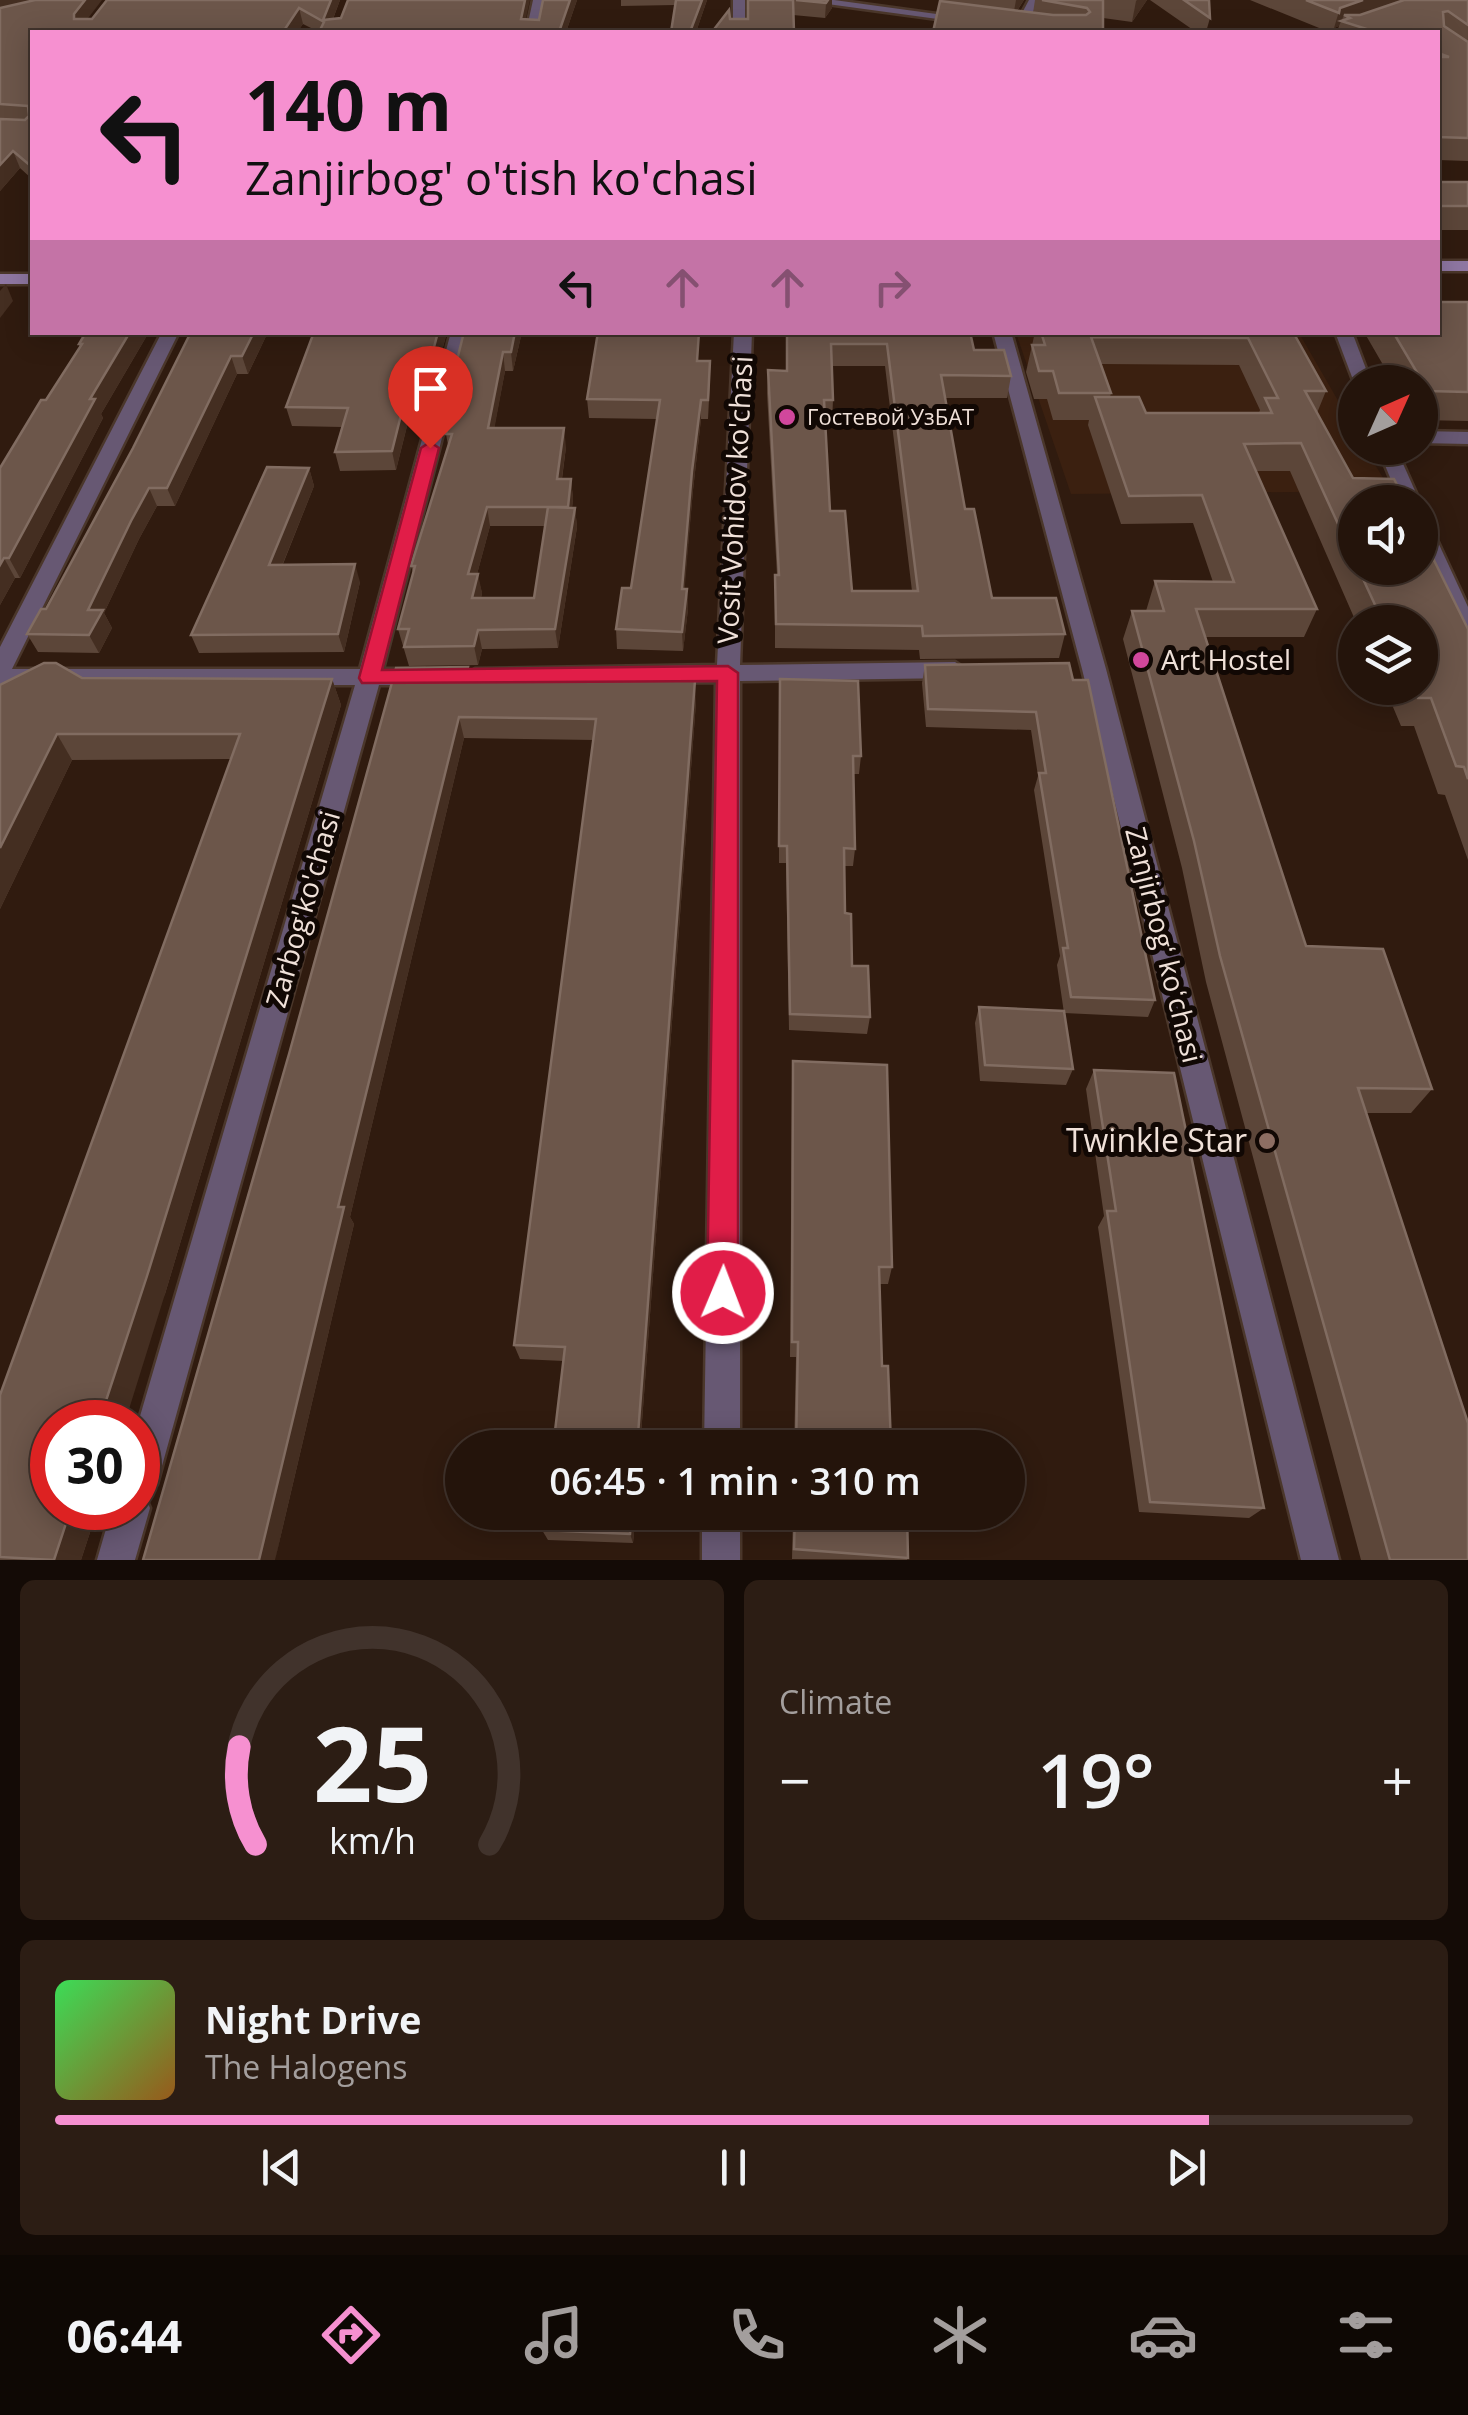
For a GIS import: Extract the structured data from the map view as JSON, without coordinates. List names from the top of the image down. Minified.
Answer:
{"streets":{"street":["Vosit Vohidov ko'chasi","Zarbog'ko'chasi","Zanjirbogʻ koʻchasi"]},"places":["Гостевой УзБАТ","Art Hostel","Twinkle Star"],"north":"top right","page":{"turn":["140 m","Zanjirbog' o'tish ko'chasi"],"limit":"30","trip":"06:45 · 1 min · 310 m","tile":"Climate","heat":["−","19°","+"],"song":["Night Drive","The Halogens"],"tabs":"06:44","gauge":["25","km/h"]}}
